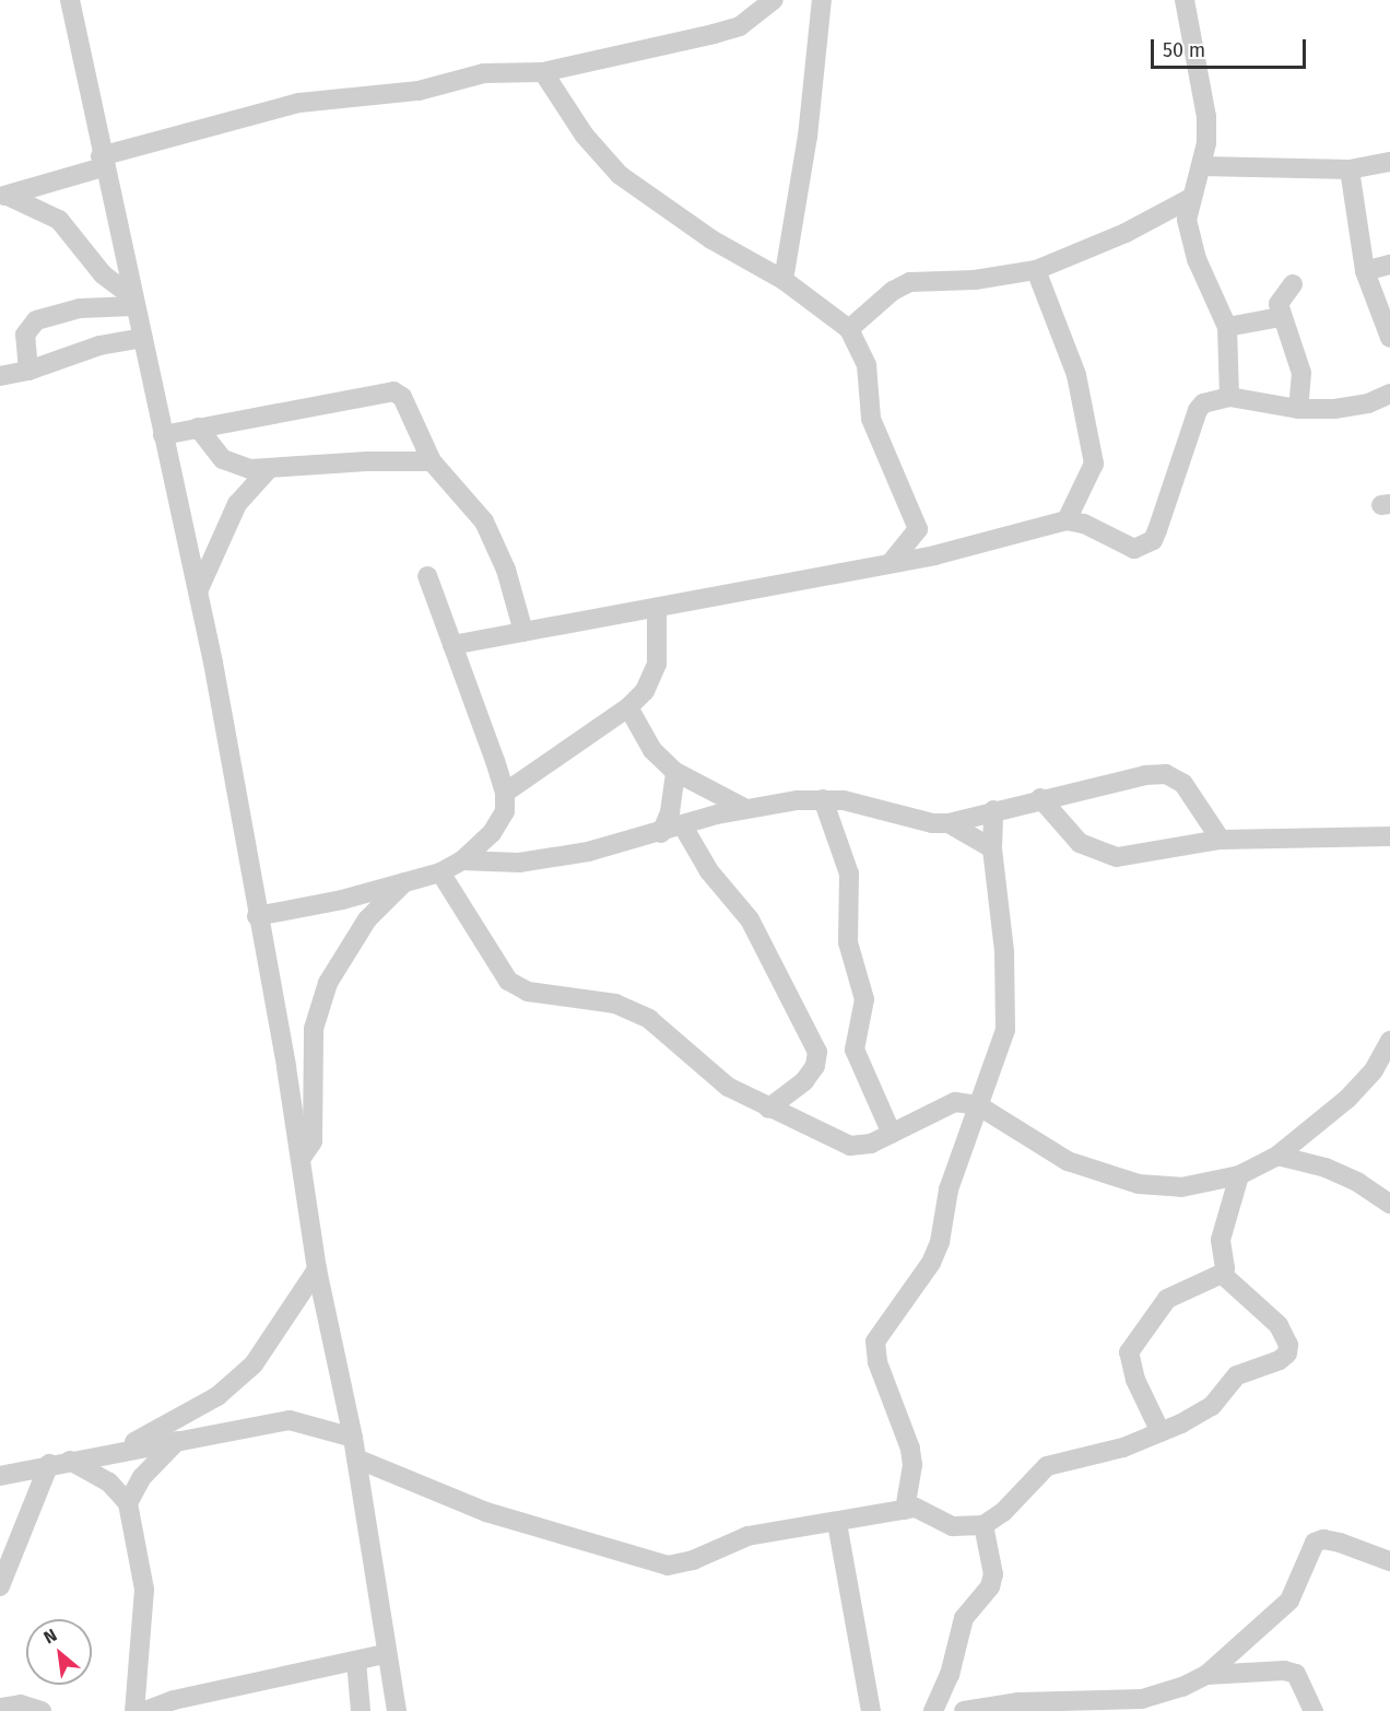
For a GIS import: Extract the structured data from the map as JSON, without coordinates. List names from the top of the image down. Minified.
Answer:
{"scale_bar":"50 m","north":"top left"}
